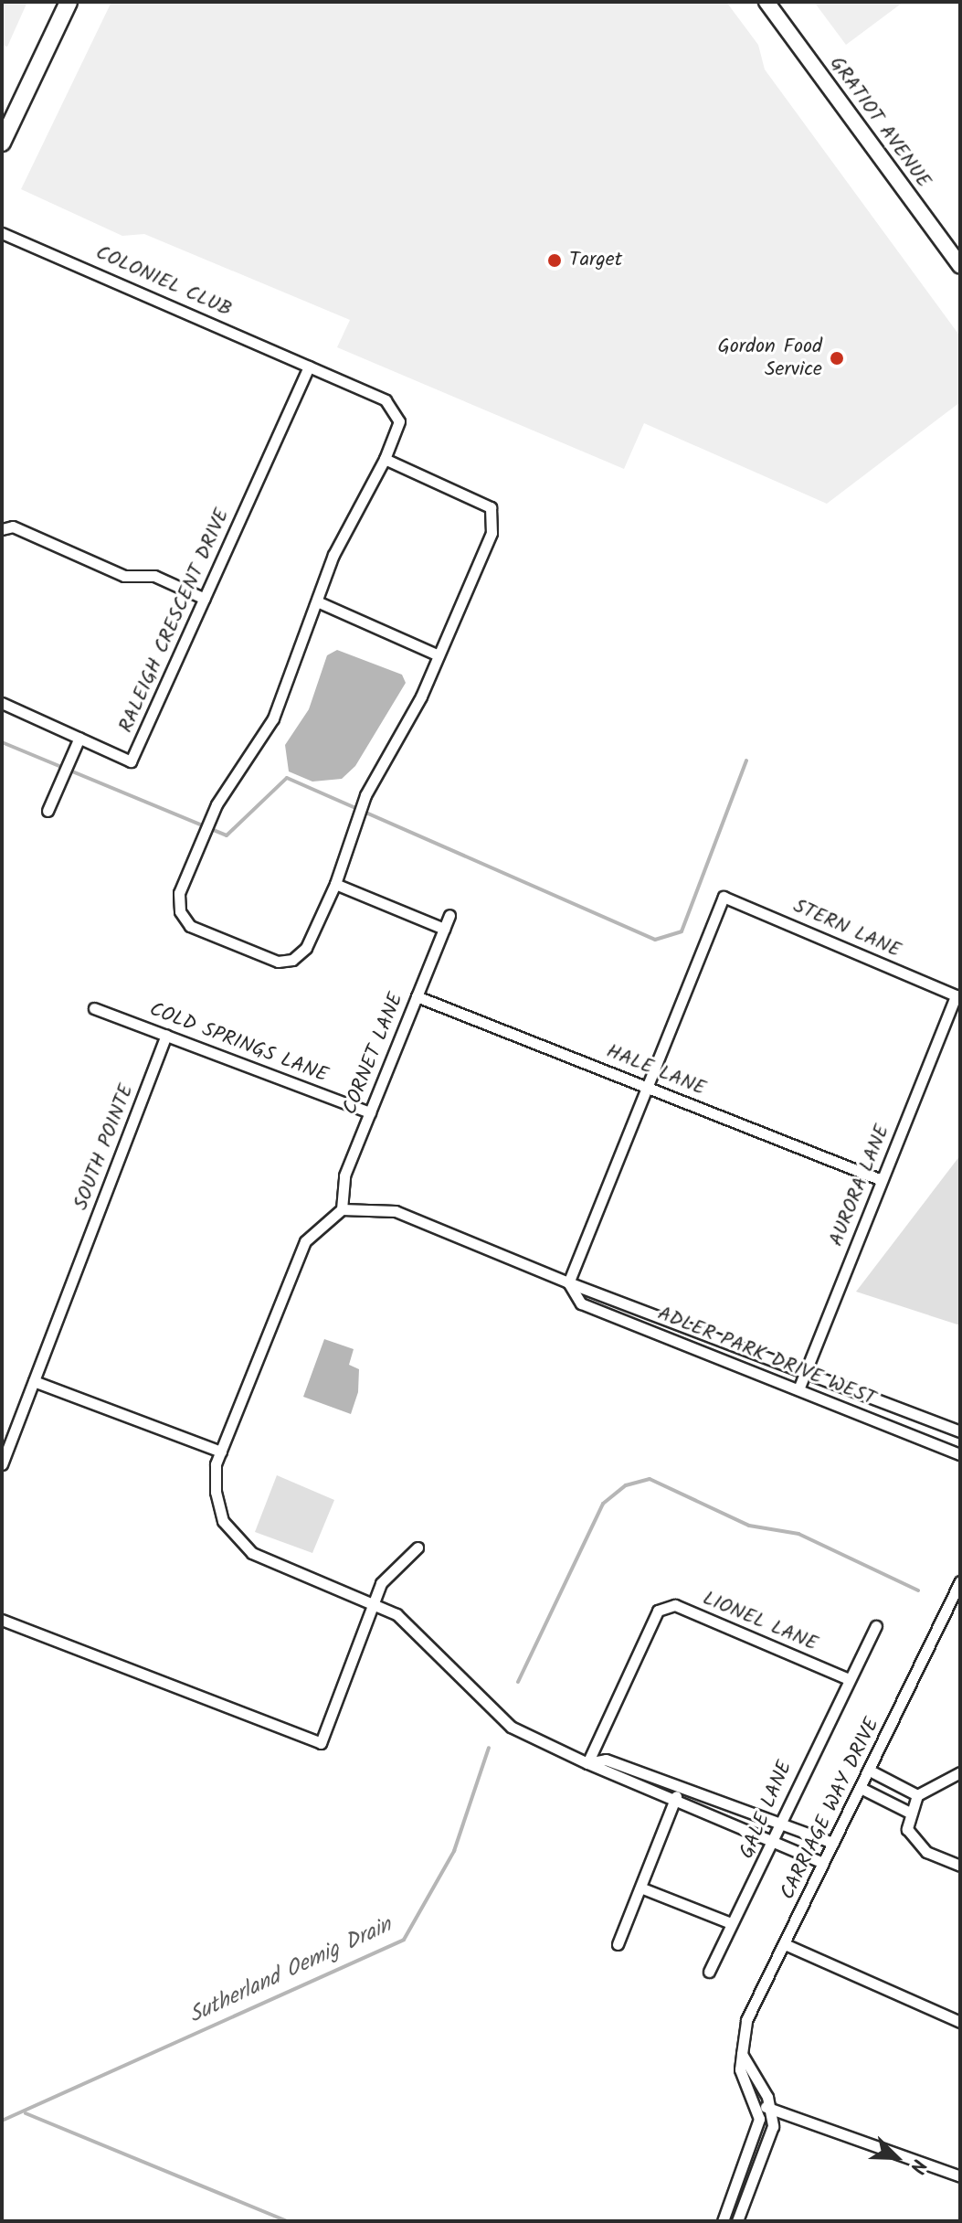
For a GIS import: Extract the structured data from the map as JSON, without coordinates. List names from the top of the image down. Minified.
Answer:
{"streets":{"main road":["GRATIOT AVENUE"],"street":["COLONIEL CLUB","RALEIGH CRESCENT DRIVE","STERN LANE","COLD SPRINGS LANE","CORNET LANE","HALE LANE","SOUTH POINTE","AURORA LANE","ADLER PARK DRIVE WEST","LIONEL LANE","CARRIAGE WAY DRIVE","GALE LANE"]},"crossings":[["COLONIEL CLUB","RALEIGH CRESCENT DRIVE"],["STERN LANE","HALE LANE"],["STERN LANE","AURORA LANE"],["COLD SPRINGS LANE","CORNET LANE"],["COLD SPRINGS LANE","SOUTH POINTE"],["CORNET LANE","HALE LANE"],["CORNET LANE","ADLER PARK DRIVE WEST"],["HALE LANE","AURORA LANE"],["AURORA LANE","ADLER PARK DRIVE WEST"],["LIONEL LANE","GALE LANE"]],"water":["Sutherland Oemig Drain"],"places":["Target","Gordon Food Service"],"north":"bottom right"}
